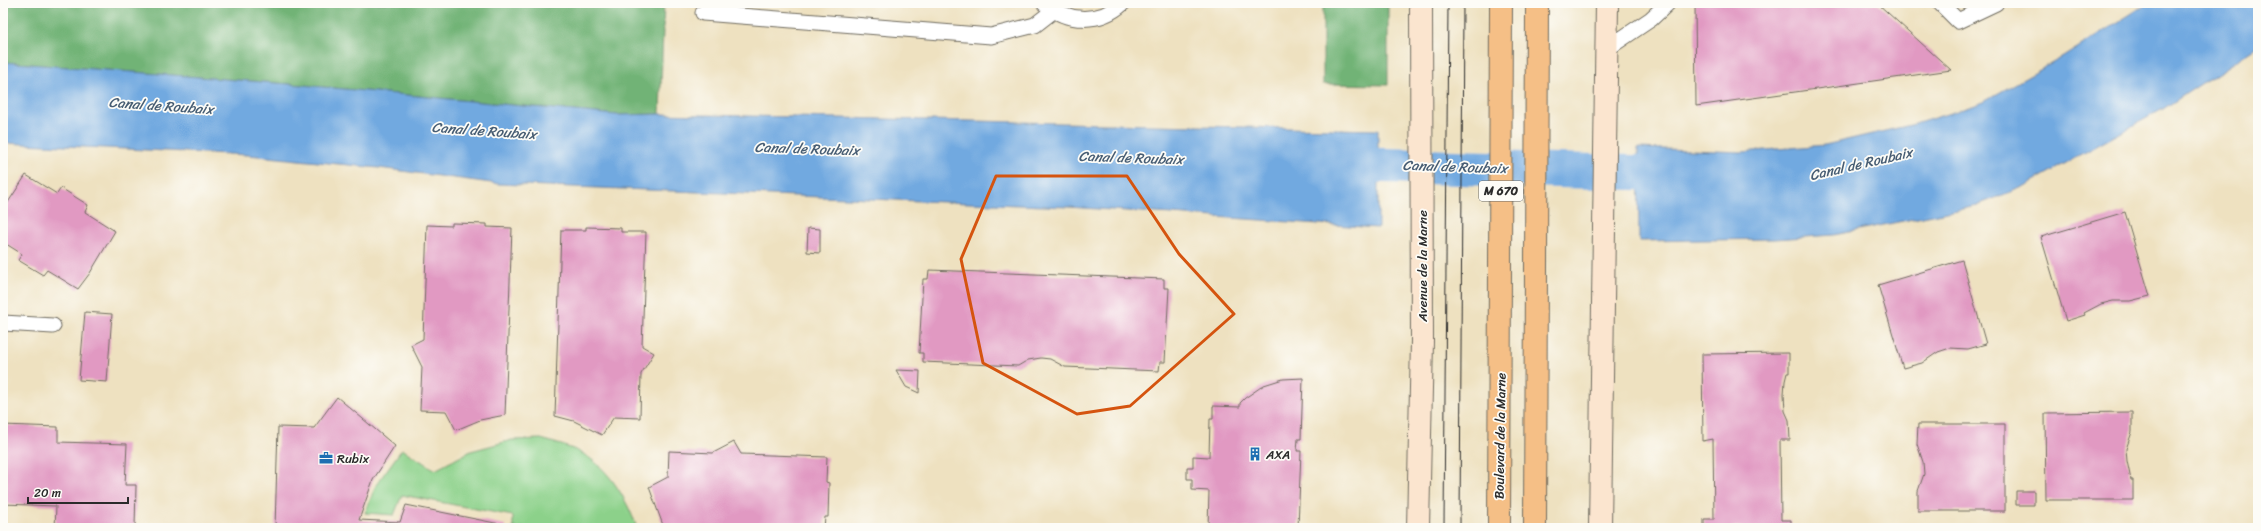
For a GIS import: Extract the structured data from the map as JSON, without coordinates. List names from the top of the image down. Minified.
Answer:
{"streets":{"main road":["M 670","Boulevard de la Marne"],"street":["Avenue de la Marne"]},"water":["Canal de Roubaix"],"places":{"building":["AXA"],"office":["Rubix"]},"scale_bar":"20 m"}
